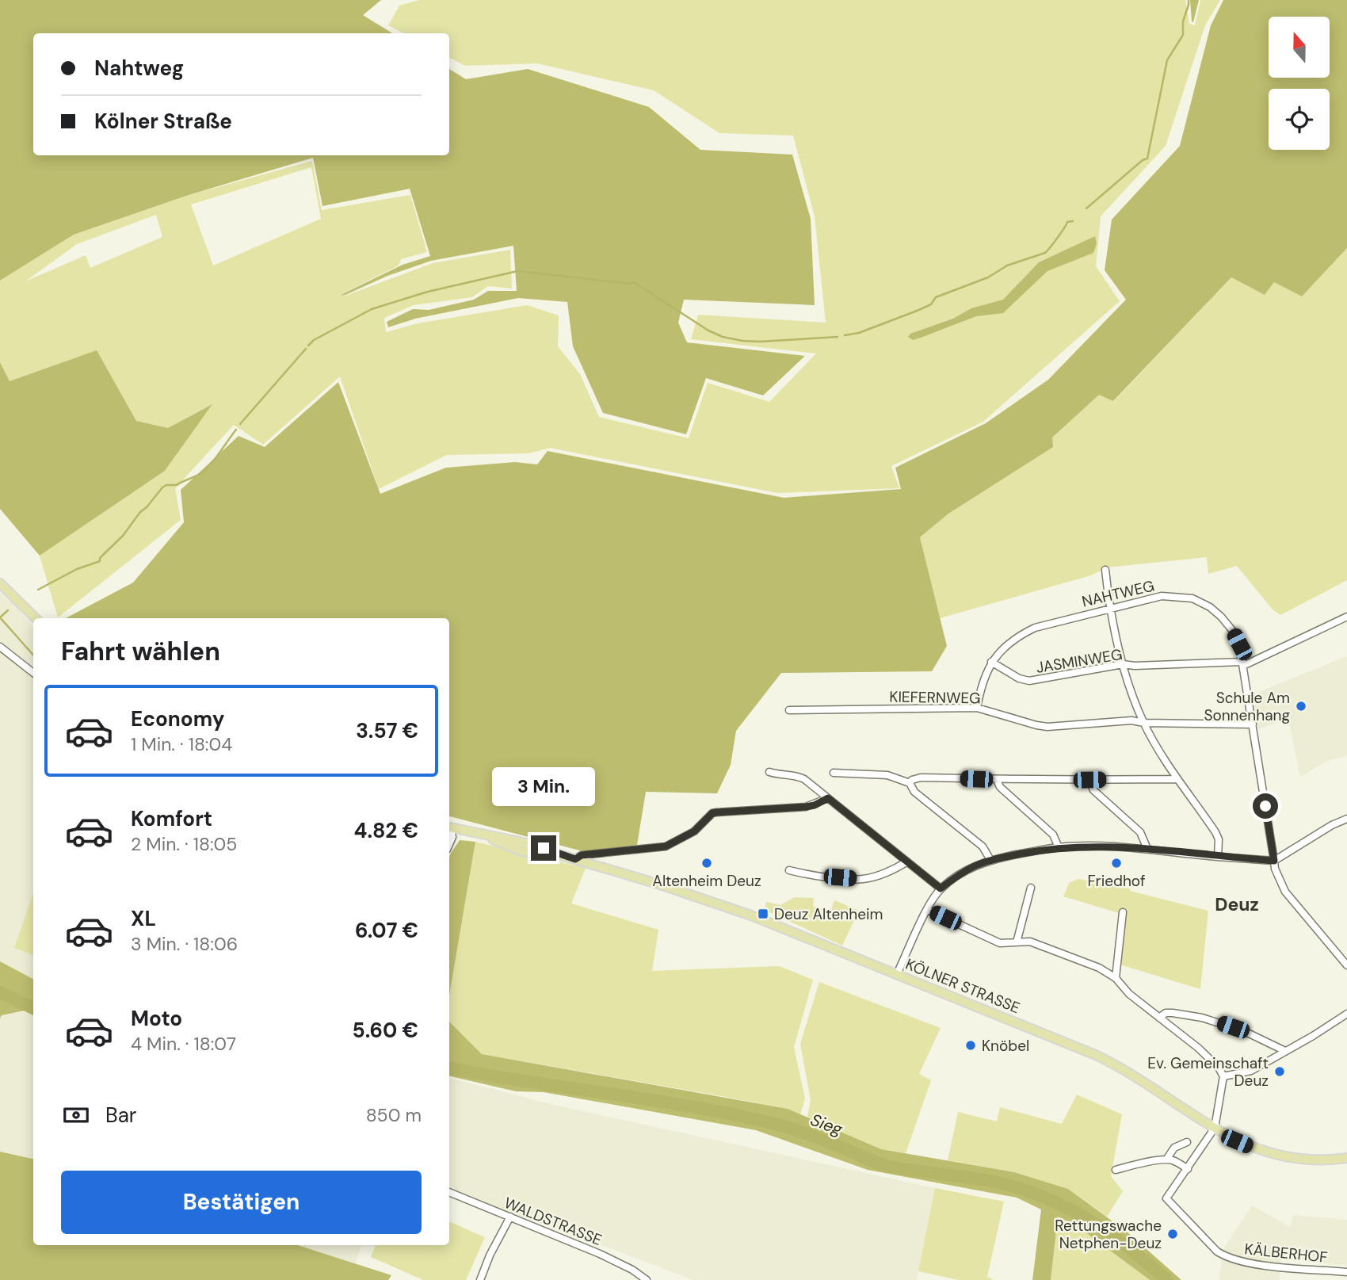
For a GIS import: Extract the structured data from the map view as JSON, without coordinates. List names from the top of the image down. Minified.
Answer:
{"streets":{"main road":["KÖLNER STRASSE"],"street":["NAHTWEG","JASMINWEG","KIEFERNWEG","WALDSTRASSE","KÄLBERHOF"]},"crossings":[["NAHTWEG","JASMINWEG"],["NAHTWEG","KIEFERNWEG"],["KÖLNER STRASSE","KÄLBERHOF"]],"districts":["Deuz"],"water":["Sieg"],"places":{"other":["Schule Am Sonnenhang","Altenheim Deuz","Friedhof","Knöbel","Ev. Gemeinschaft Deuz","Rettungswache Netphen-Deuz"],"transit":["Deuz Altenheim"]},"north":"top","page":{"banner":["Nahtweg","Kölner Straße"],"heading":"Fahrt wählen","list":[{"name":"Economy","note":"1 Min. · 18:04","value":"3.57 €"},{"name":"Komfort","note":"2 Min. · 18:05","value":"4.82 €"},{"name":"XL","note":"3 Min. · 18:06","value":"6.07 €"},{"name":"Moto","note":"4 Min. · 18:07","value":"5.60 €"}],"bubble":"3 Min.","pay":["Bar","850 m"],"buttons":"Bestätigen"}}
